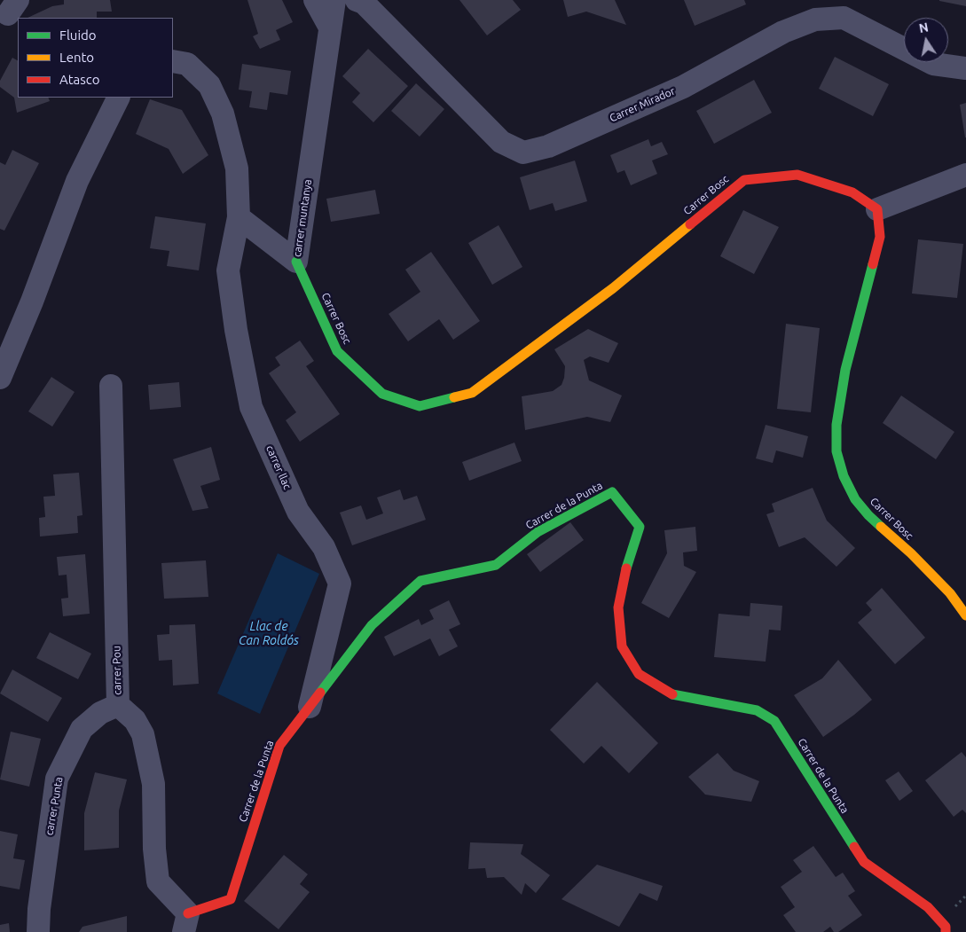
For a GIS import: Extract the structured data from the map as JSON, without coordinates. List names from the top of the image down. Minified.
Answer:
{"streets":{"street":["Carrer Mirador","Carrer Bosc","carrer muntanya","carrer llac","Carrer de la Punta","carrer Pou","carrer Punta"]},"crossings":[["Carrer Bosc","carrer muntanya"],["carrer muntanya","carrer llac"],["carrer llac","Carrer de la Punta"],["Carrer de la Punta","carrer Pou"],["carrer Pou","carrer Punta"]],"water":["Llac de Can Roldós"],"legend":["Fluido","Lento","Atasco"],"north":"top"}
